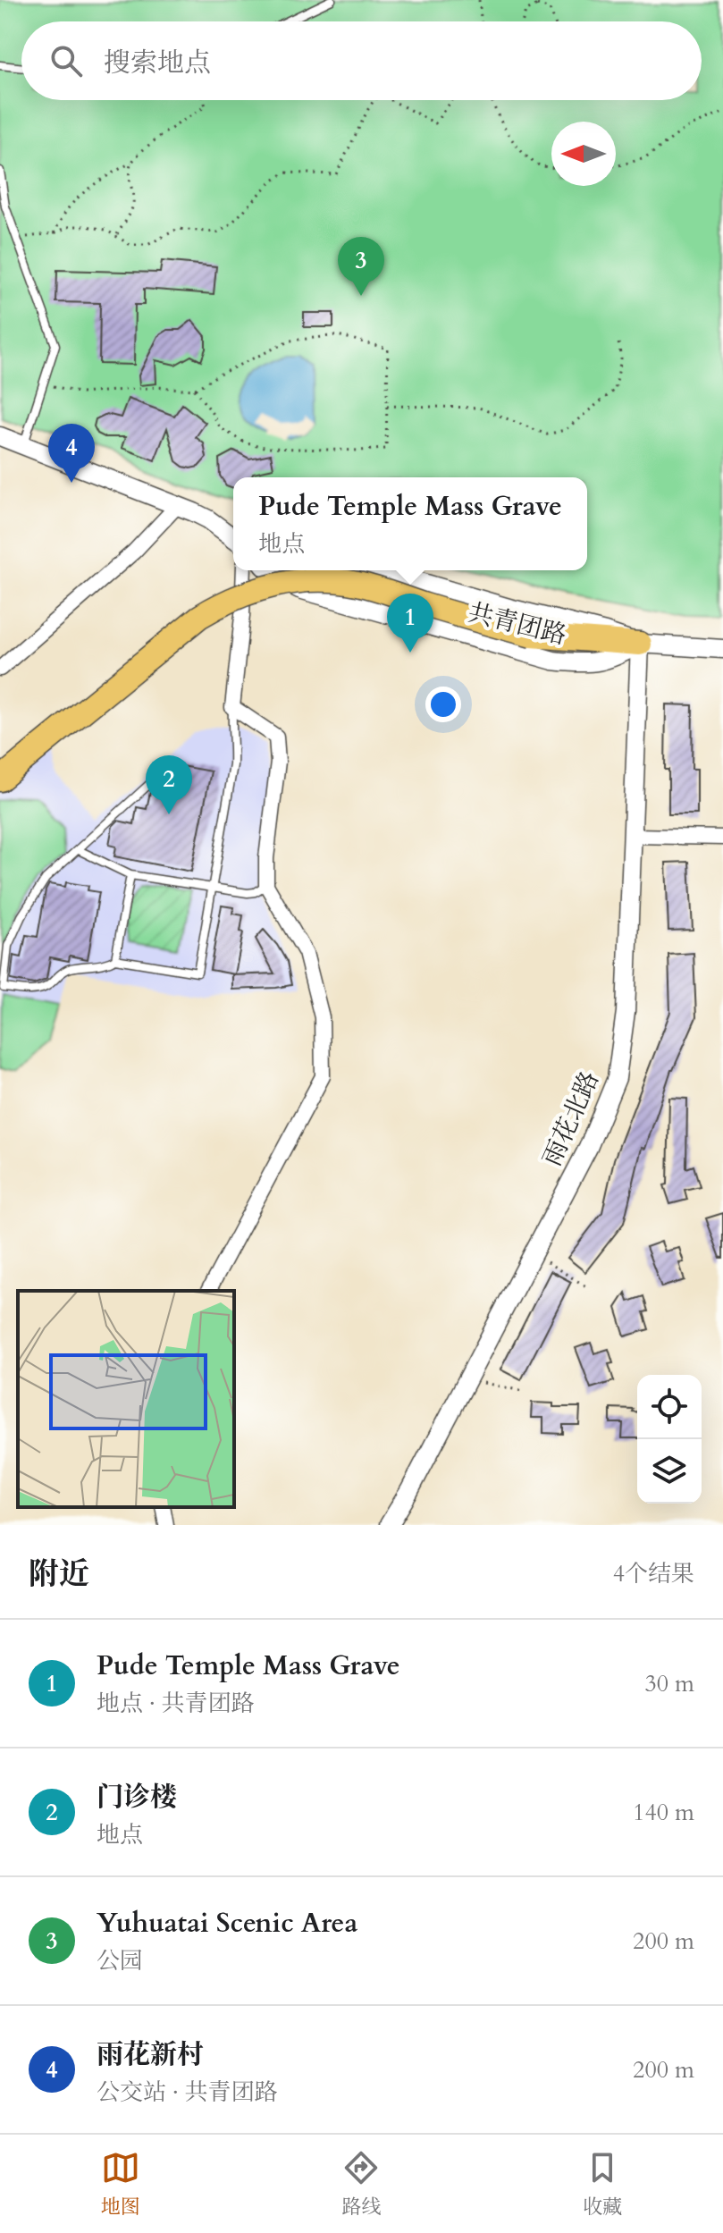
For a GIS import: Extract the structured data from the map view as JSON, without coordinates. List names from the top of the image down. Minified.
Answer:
{"streets":{"street":["共青团路","雨花北路"]},"crossings":[["共青团路","雨花北路"]],"north":"left","page":{"search":"搜索地点","pins":["3","4","1","2"],"popup":["Pude Temple Mass Grave","地点"],"heading":["附近","4个结果"],"list":[{"mark":"1","name":"Pude Temple Mass Grave","note":"地点 · 共青团路","value":"30 m"},{"mark":"2","name":"门诊楼","note":"地点","value":"140 m"},{"mark":"3","name":"Yuhuatai Scenic Area","note":"公园","value":"200 m"},{"mark":"4","name":"雨花新村","note":"公交站 · 共青团路","value":"200 m"}],"nav":["地图","路线","收藏"]}}
